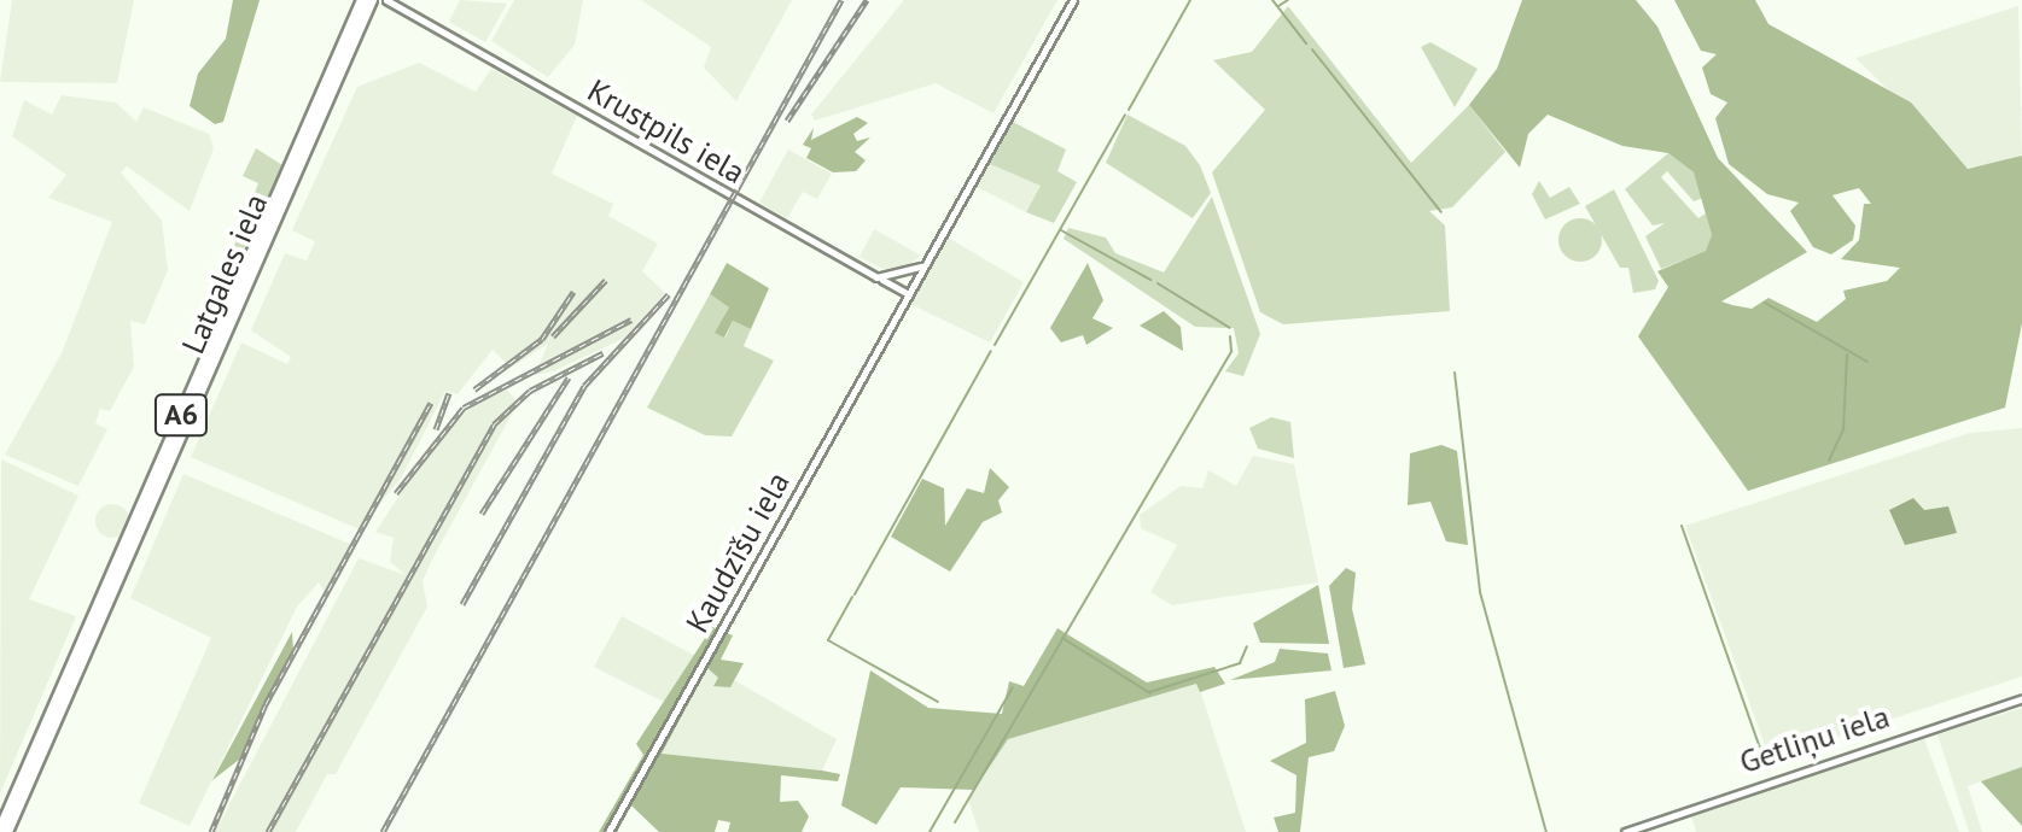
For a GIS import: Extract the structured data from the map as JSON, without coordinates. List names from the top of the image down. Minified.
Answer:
{"streets":{"highway":["Latgales iela","A6"],"street":["Krustpils iela","Kaudzīšu iela","Getliņu iela"]},"crossings":[["Krustpils iela","Kaudzīšu iela"]]}
